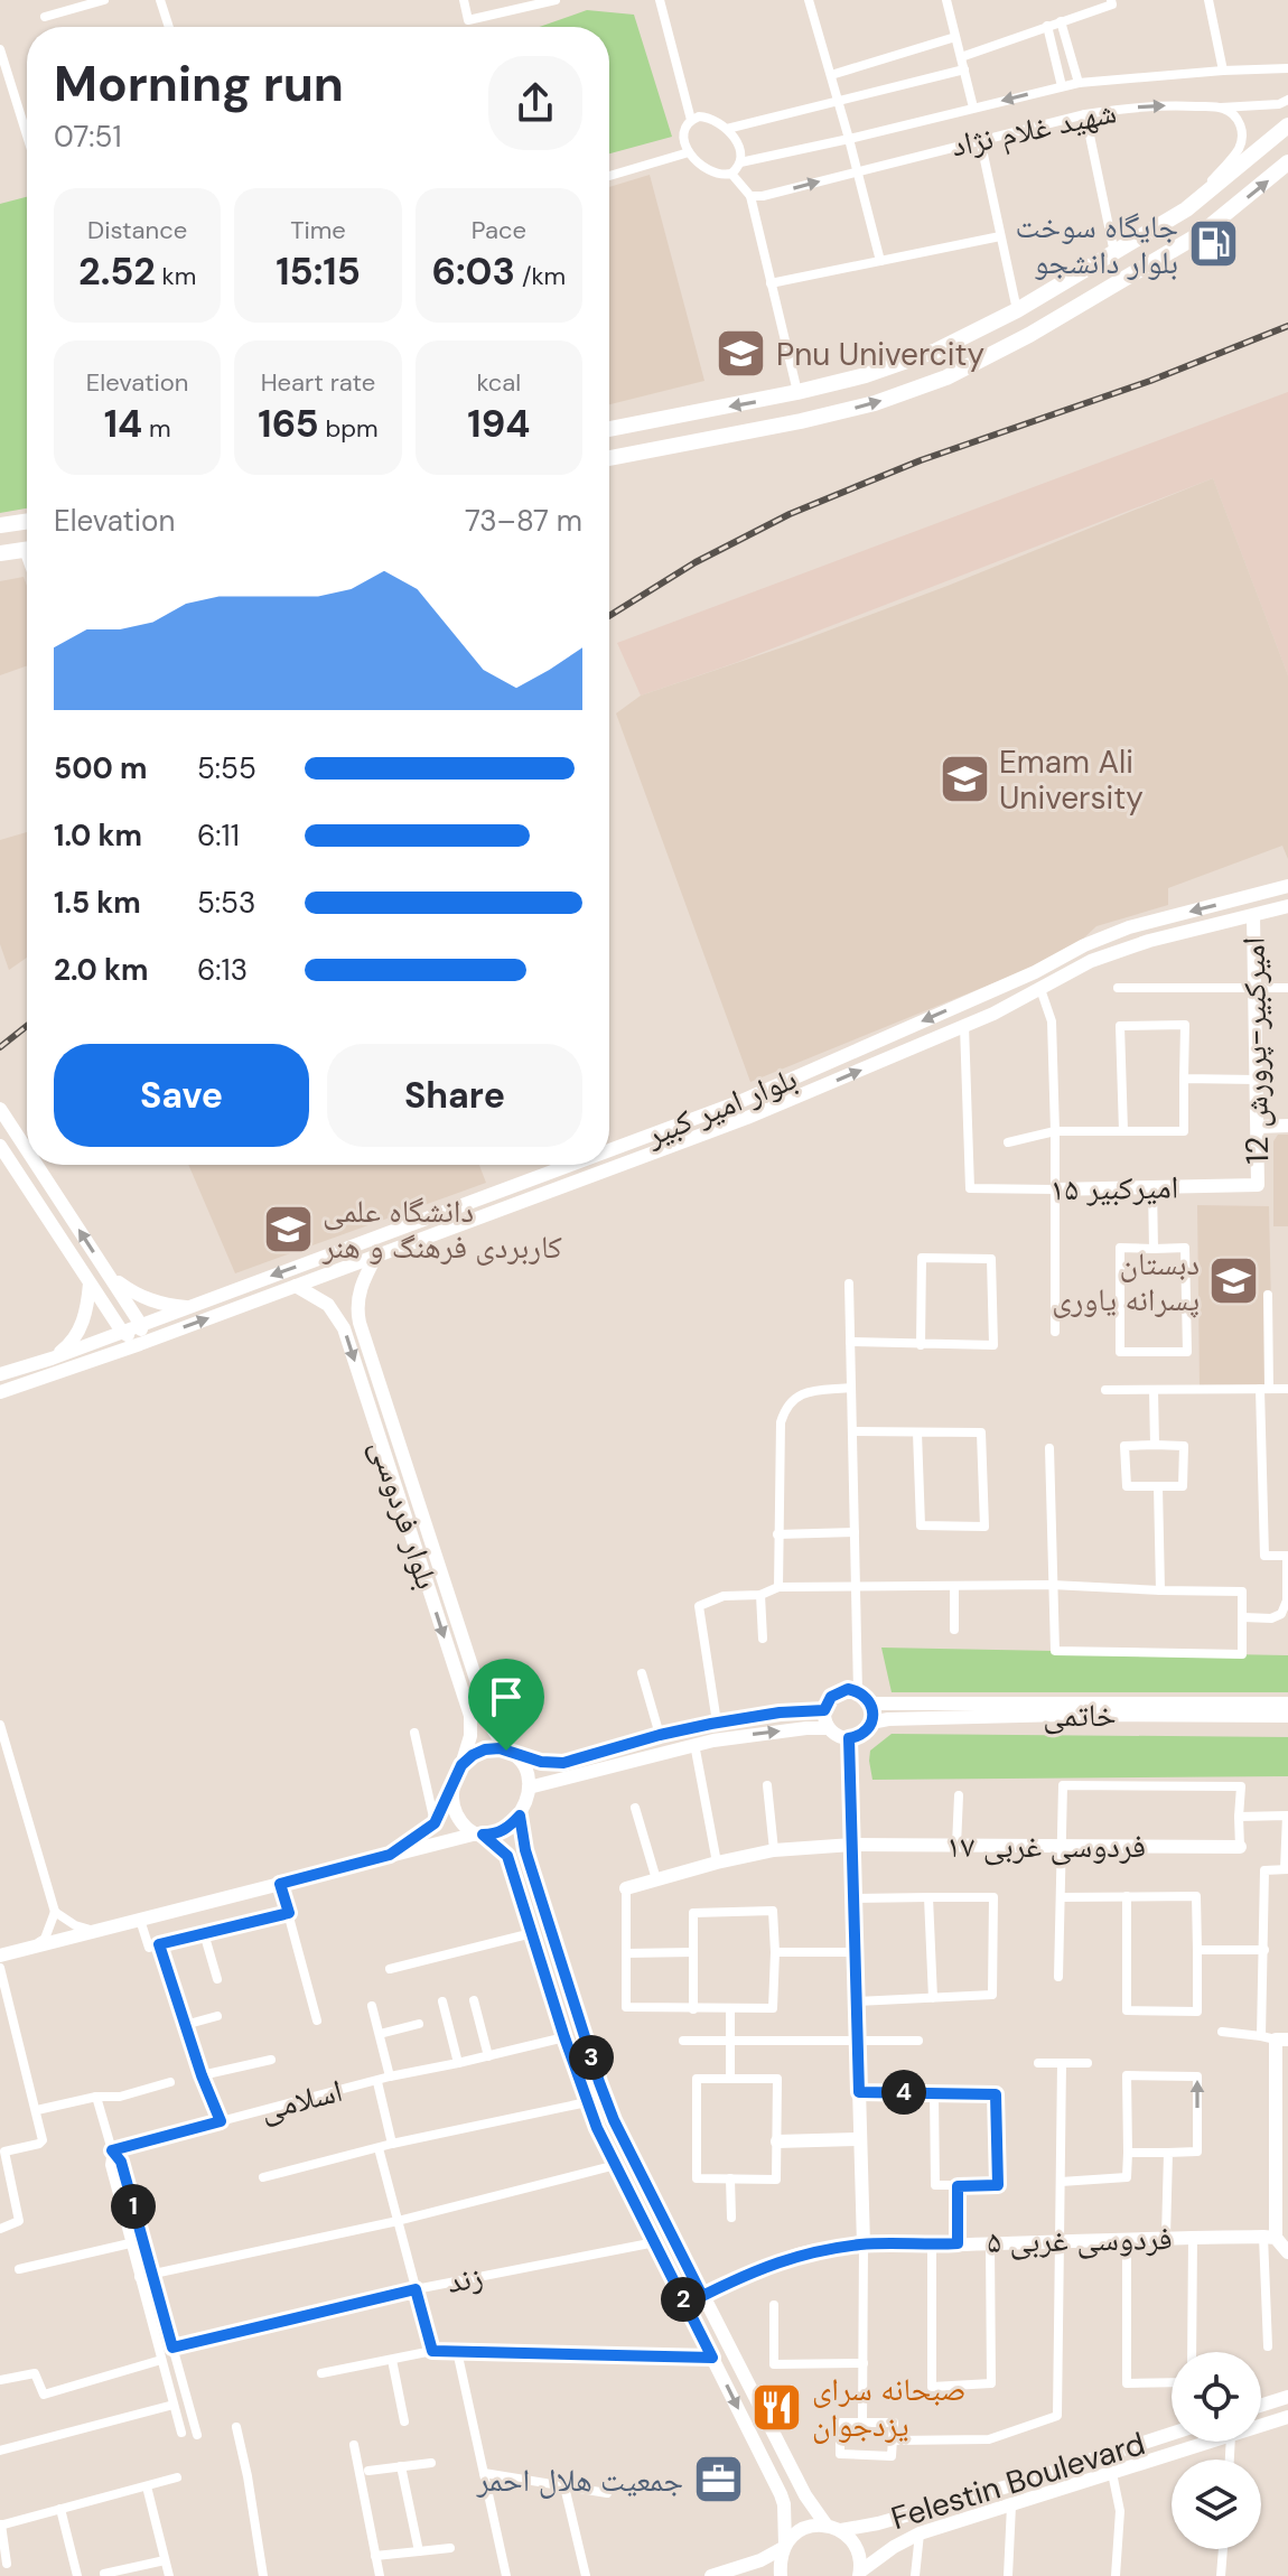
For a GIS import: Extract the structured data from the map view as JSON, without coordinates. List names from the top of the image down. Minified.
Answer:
{"streets":{"main road":["12 امیرکبیر-پرورش","بلوار امیر کبیر","امیرکبیر ۱۵","بلوار فردوسی","خاتمی","فردوسی غربی ۱۷","فردوسی غربی ۵","Felestin Boulevard"],"street":["شهید غلام نژاد","اسلامی","زند"]},"crossings":[["12 امیرکبیر-پرورش","بلوار امیر کبیر"],["12 امیرکبیر-پرورش","امیرکبیر ۱۵"],["بلوار امیر کبیر","امیرکبیر ۱۵"],["بلوار امیر کبیر","بلوار فردوسی"]],"places":{"fuel station":["جایگاه سوخت بلوار دانشجو"],"school or university":["Pnu Univercity","Emam Ali University","دانشگاه علمی کاربردی فرهنگ و هنر","دبستان پسرانه یاوری"],"restaurant":["صبحانه سرای یزدجوان"],"office":["جمعیت هلال احمر"]},"page":{"heading":["Morning run","07:51"],"stats":[["Distance","2.52 km"],["Time","15:15"],["Pace","6:03 /km"],["Elevation","14 m"],["Heart rate","165 bpm"],["kcal","194"]],"chart":["Elevation","73–87 m"],"list":[{"name":"500 m","note":"5:55"},{"name":"1.0 km","note":"6:11"},{"name":"1.5 km","note":"5:53"},{"name":"2.0 km","note":"6:13"}],"buttons":["Save","Share"],"pins":["3","4","1","2"]}}
